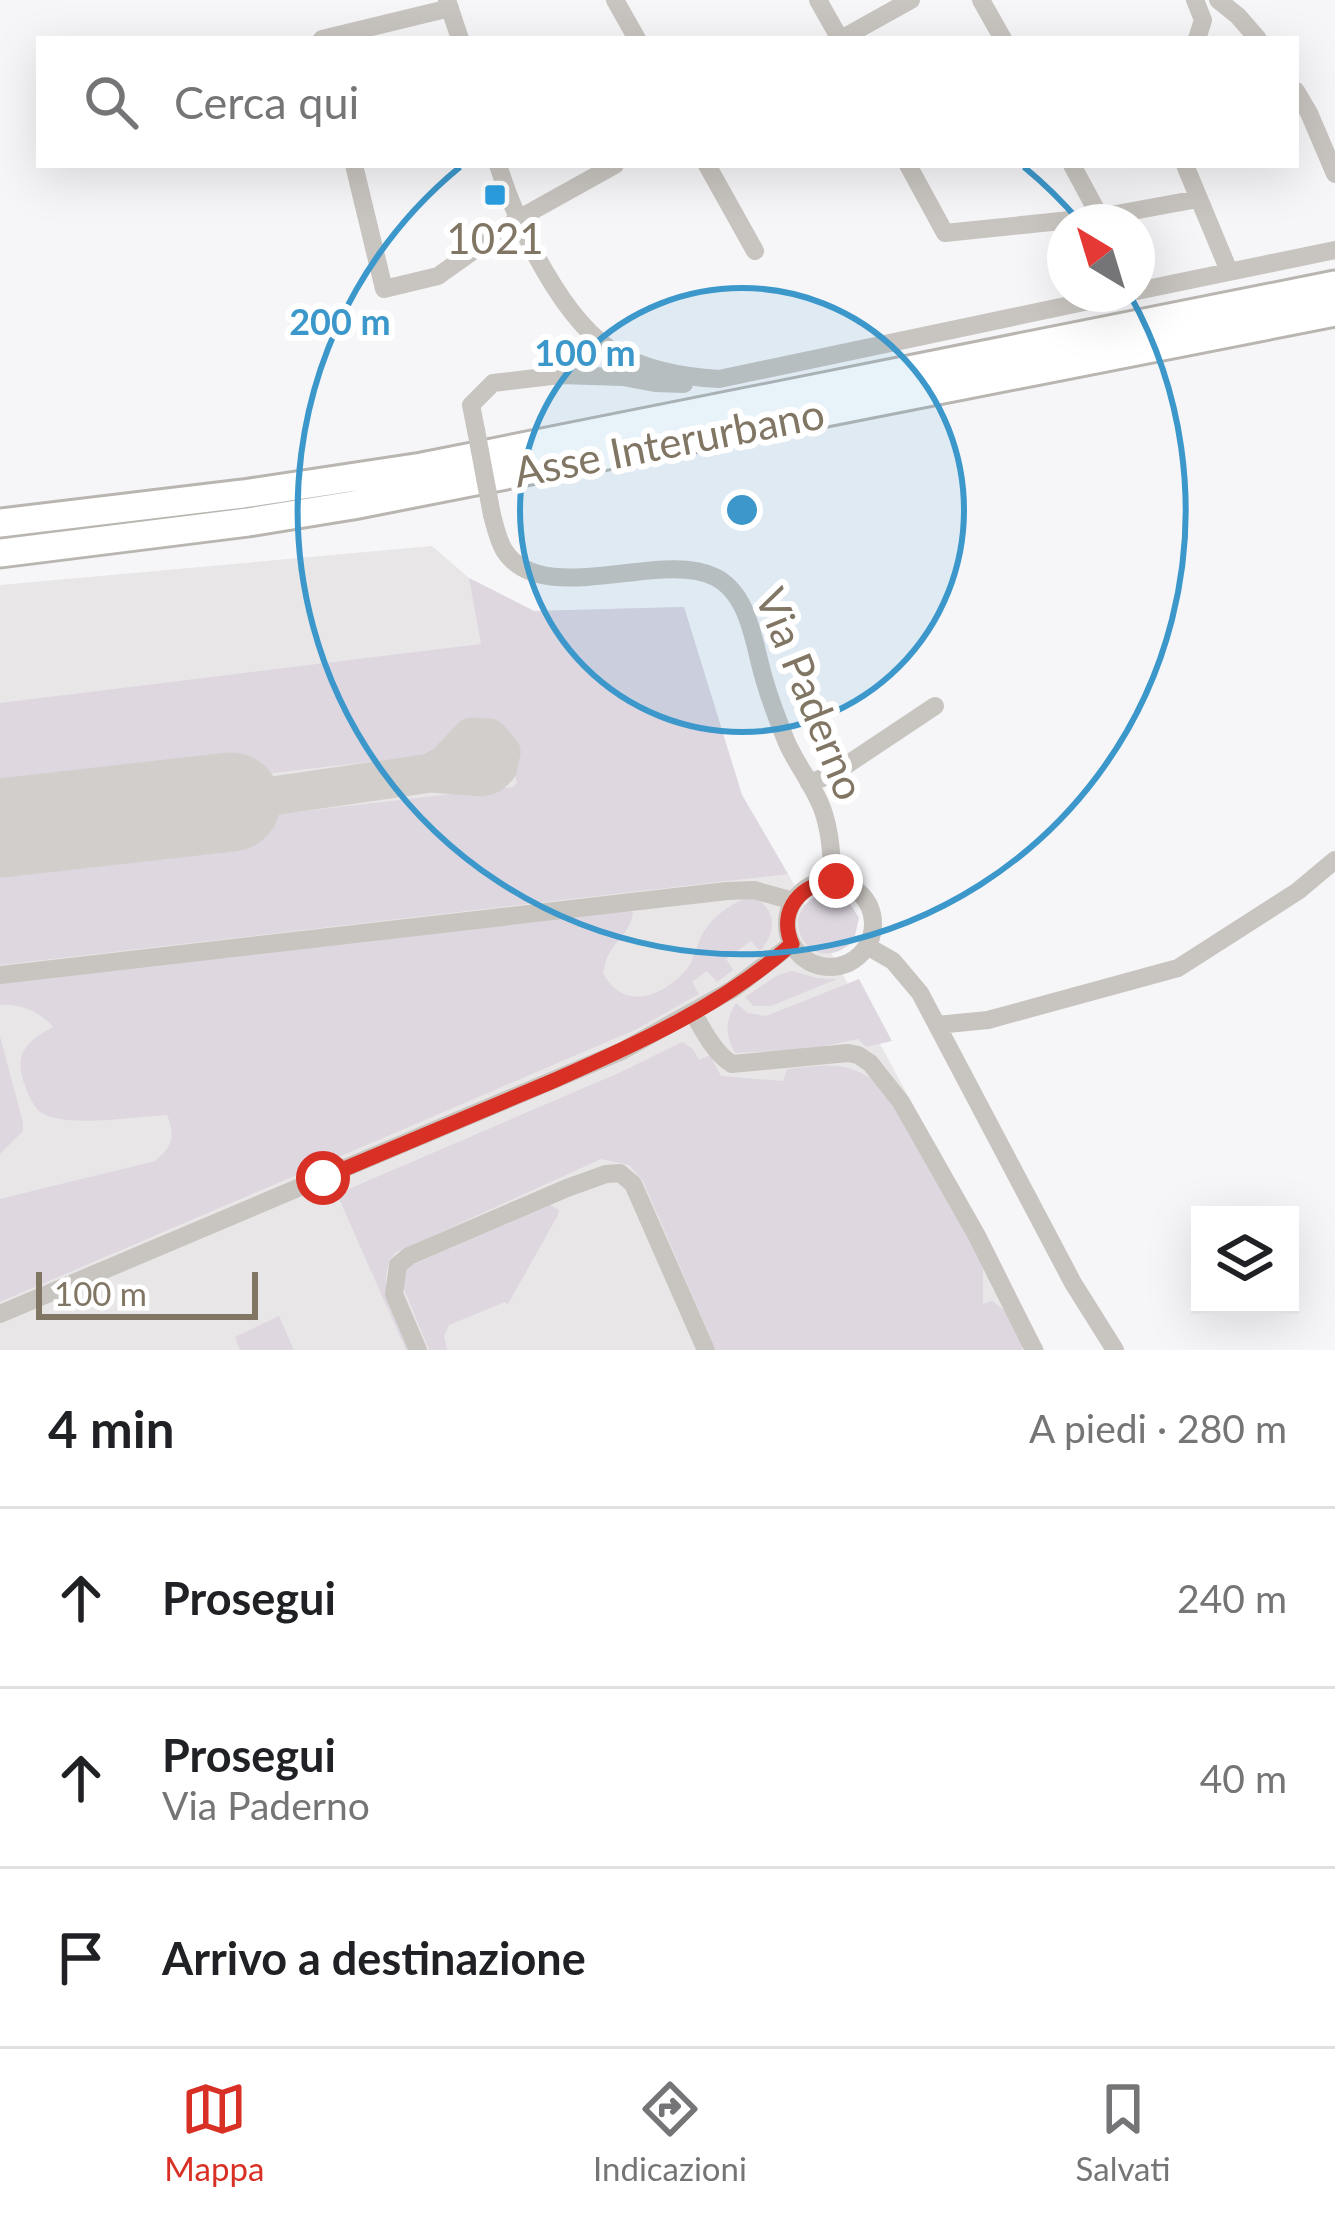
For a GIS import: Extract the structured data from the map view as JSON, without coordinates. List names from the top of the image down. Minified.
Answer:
{"streets":{"highway":["Asse Interurbano"],"street":["Via Paderno"]},"places":{"transit":["1021"]},"scale_bar":"100 m","north":"top left","page":{"search":"Cerca qui","scale":"100 m","heading":["4 min","A piedi · 280 m"],"list":[["Prosegui","240 m"],["Prosegui","Via Paderno","40 m"],"Arrivo a destinazione"],"nav":["Mappa","Indicazioni","Salvati"]},"rings":["200 m","100 m"]}
